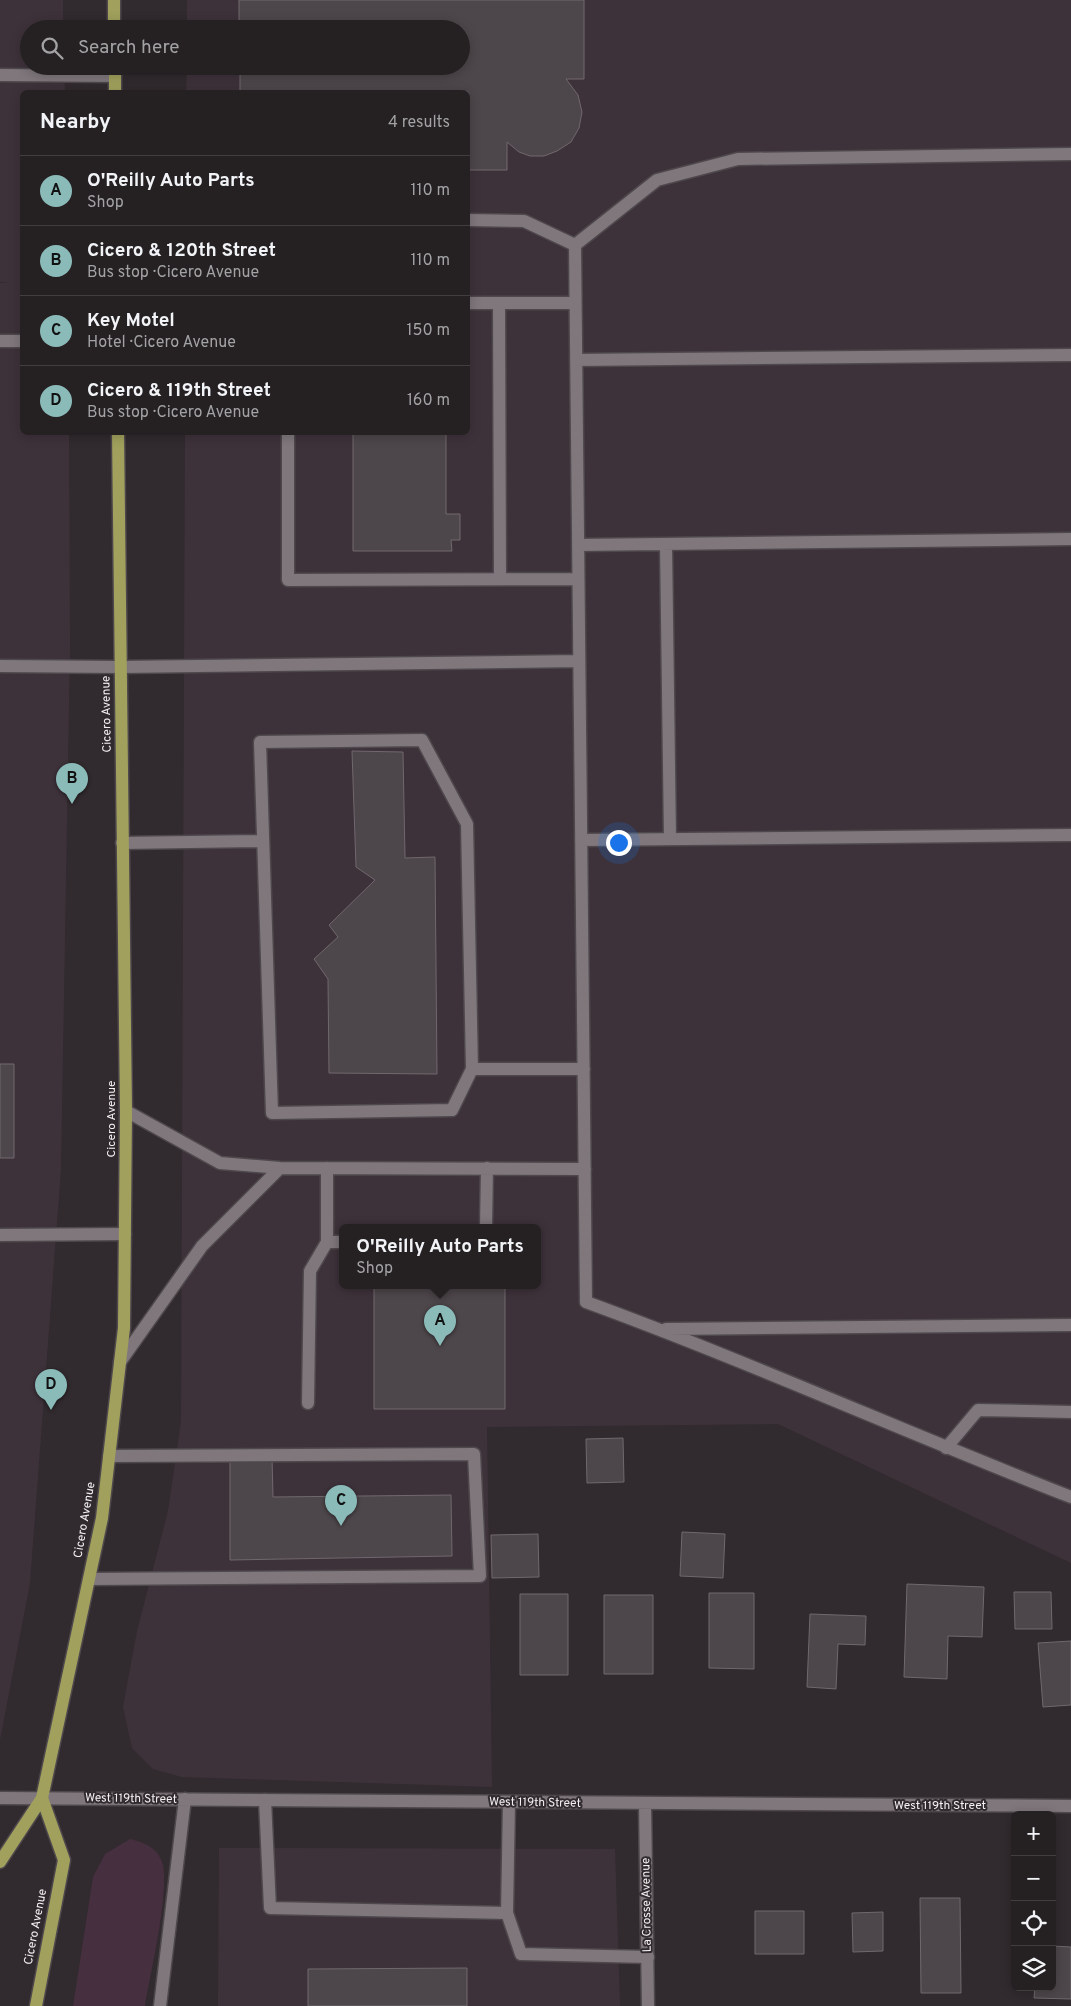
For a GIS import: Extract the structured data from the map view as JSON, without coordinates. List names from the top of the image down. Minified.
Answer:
{"streets":{"main road":["Cicero Avenue"],"street":["West 119th Street","La Crosse Avenue"]},"crossings":[["Cicero Avenue","West 119th Street"],["West 119th Street","La Crosse Avenue"]],"page":{"search":"Search here","heading":["Nearby","4 results"],"list":[{"mark":"A","name":"O'Reilly Auto Parts","note":"Shop","value":"110 m"},{"mark":"B","name":"Cicero & 120th Street","note":"Bus stop · Cicero Avenue","value":"110 m"},{"mark":"C","name":"Key Motel","note":"Hotel · Cicero Avenue","value":"150 m"},{"mark":"D","name":"Cicero & 119th Street","note":"Bus stop · Cicero Avenue","value":"160 m"}],"pins":["B","A","D","C"],"popup":["O'Reilly Auto Parts","Shop"],"map_buttons":["+","−"]}}
